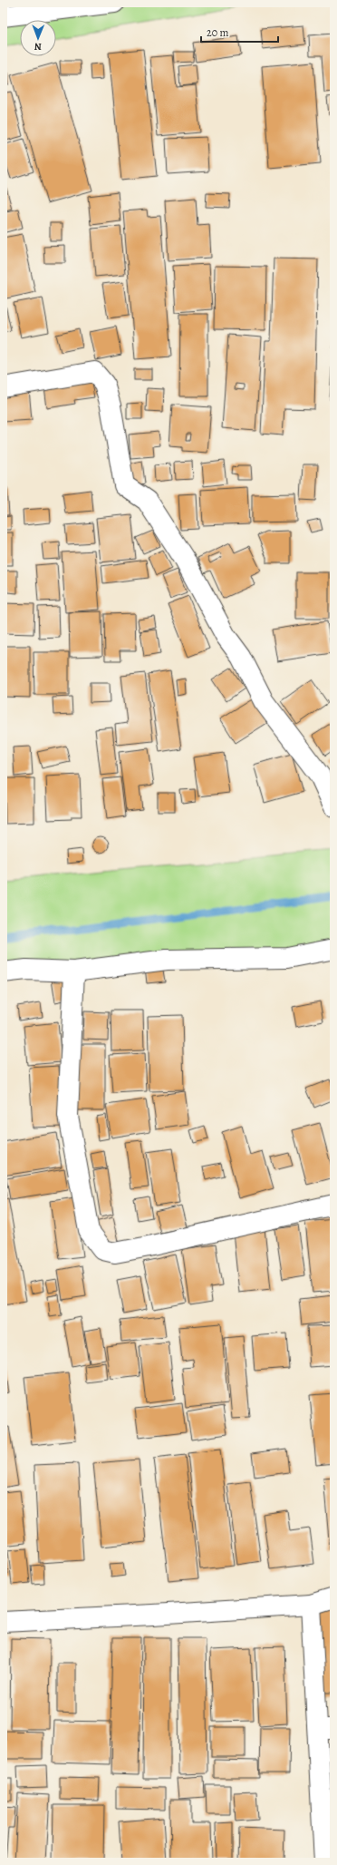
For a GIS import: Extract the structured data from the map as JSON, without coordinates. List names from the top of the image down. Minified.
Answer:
{"scale_bar":"20 m","north":"bottom"}
